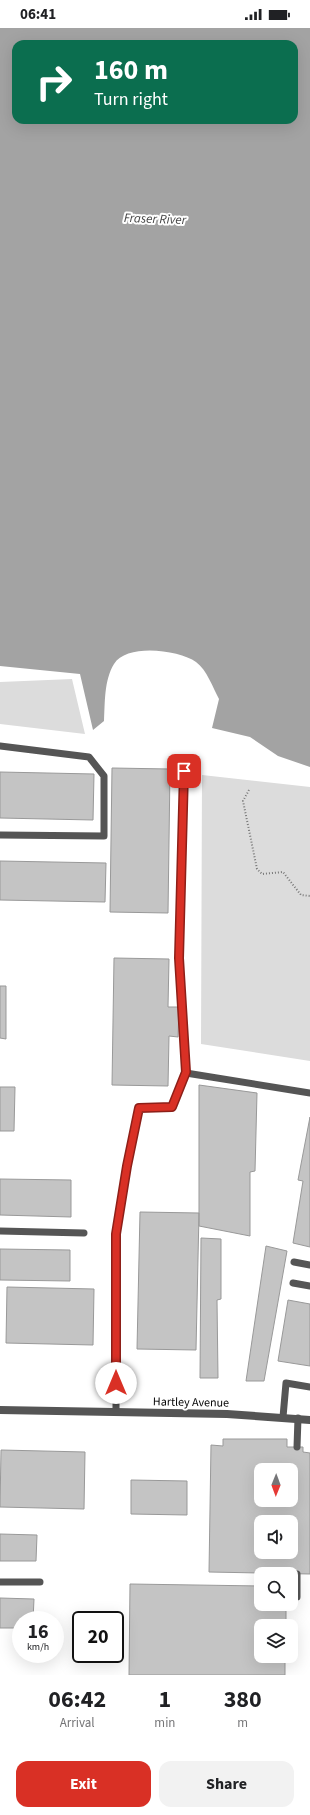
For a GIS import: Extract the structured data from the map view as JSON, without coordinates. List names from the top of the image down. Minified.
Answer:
{"streets":{"street":["Hartley Avenue"]},"water":["Fraser River"],"north":"bottom","page":{"status":"06:41","turn":["160 m","Turn right"],"speed":"16 km/h","limit":"20","eta":["06:42","Arrival","1","min","380","m"],"buttons":["Exit","Share"]}}
